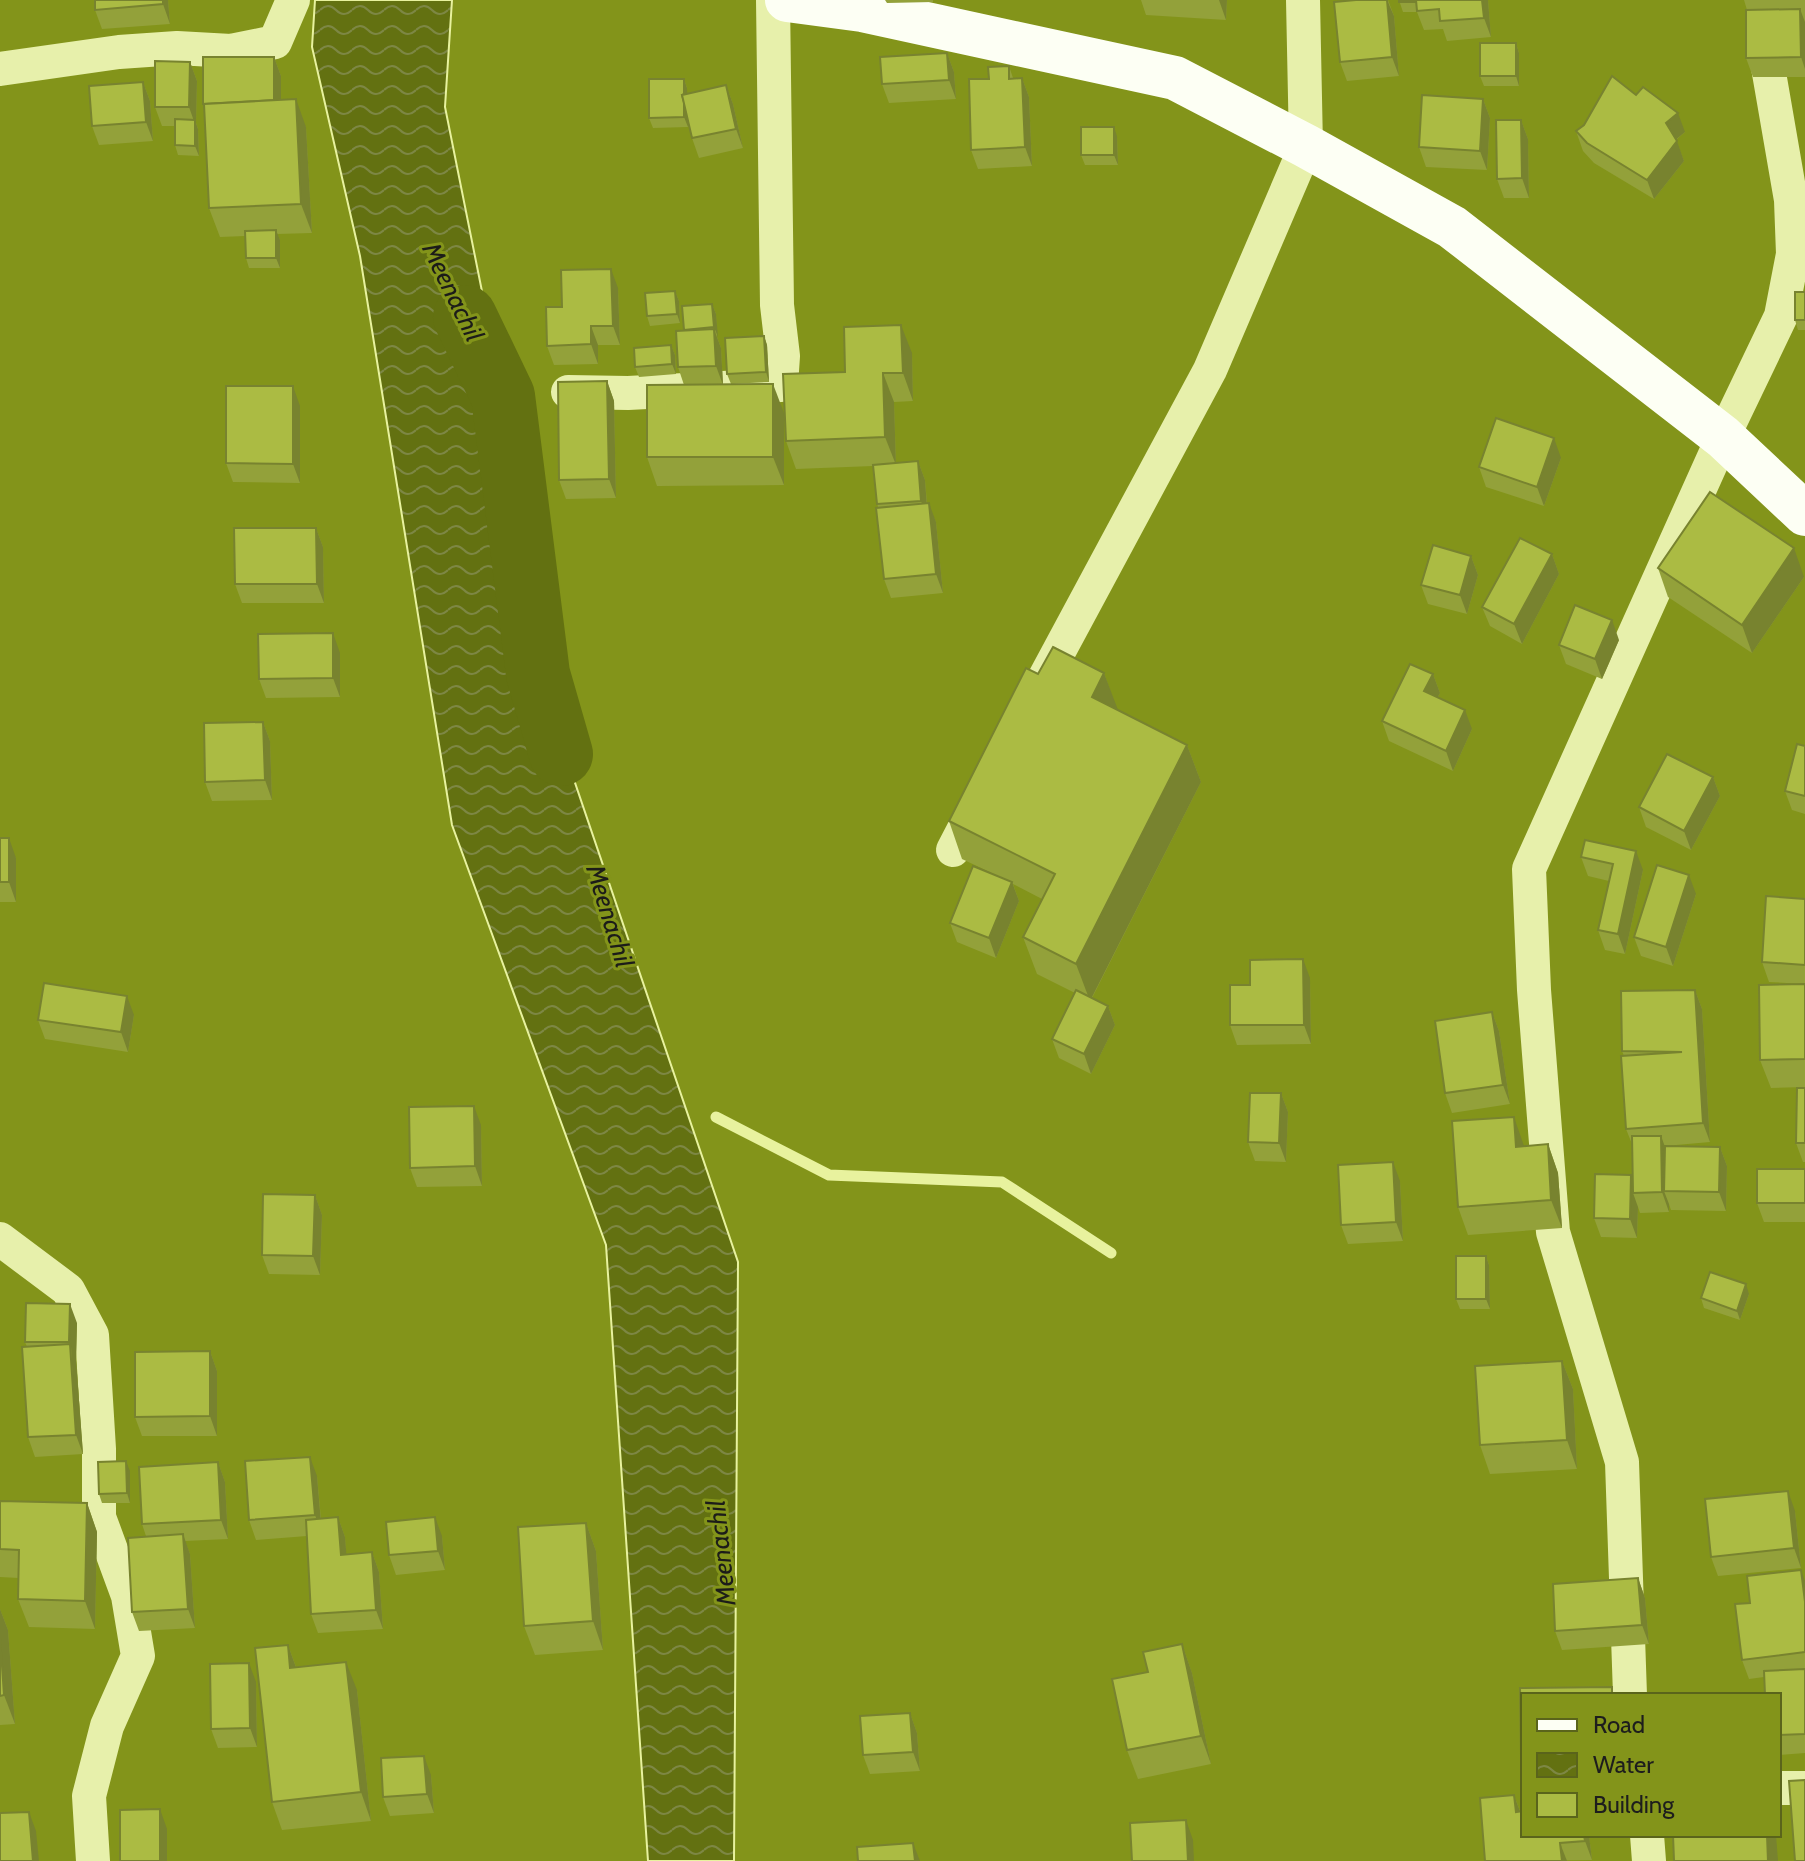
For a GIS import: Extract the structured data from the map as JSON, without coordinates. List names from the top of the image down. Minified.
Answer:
{"water":["Meenachil"],"legend":["Road","Water","Building"]}
